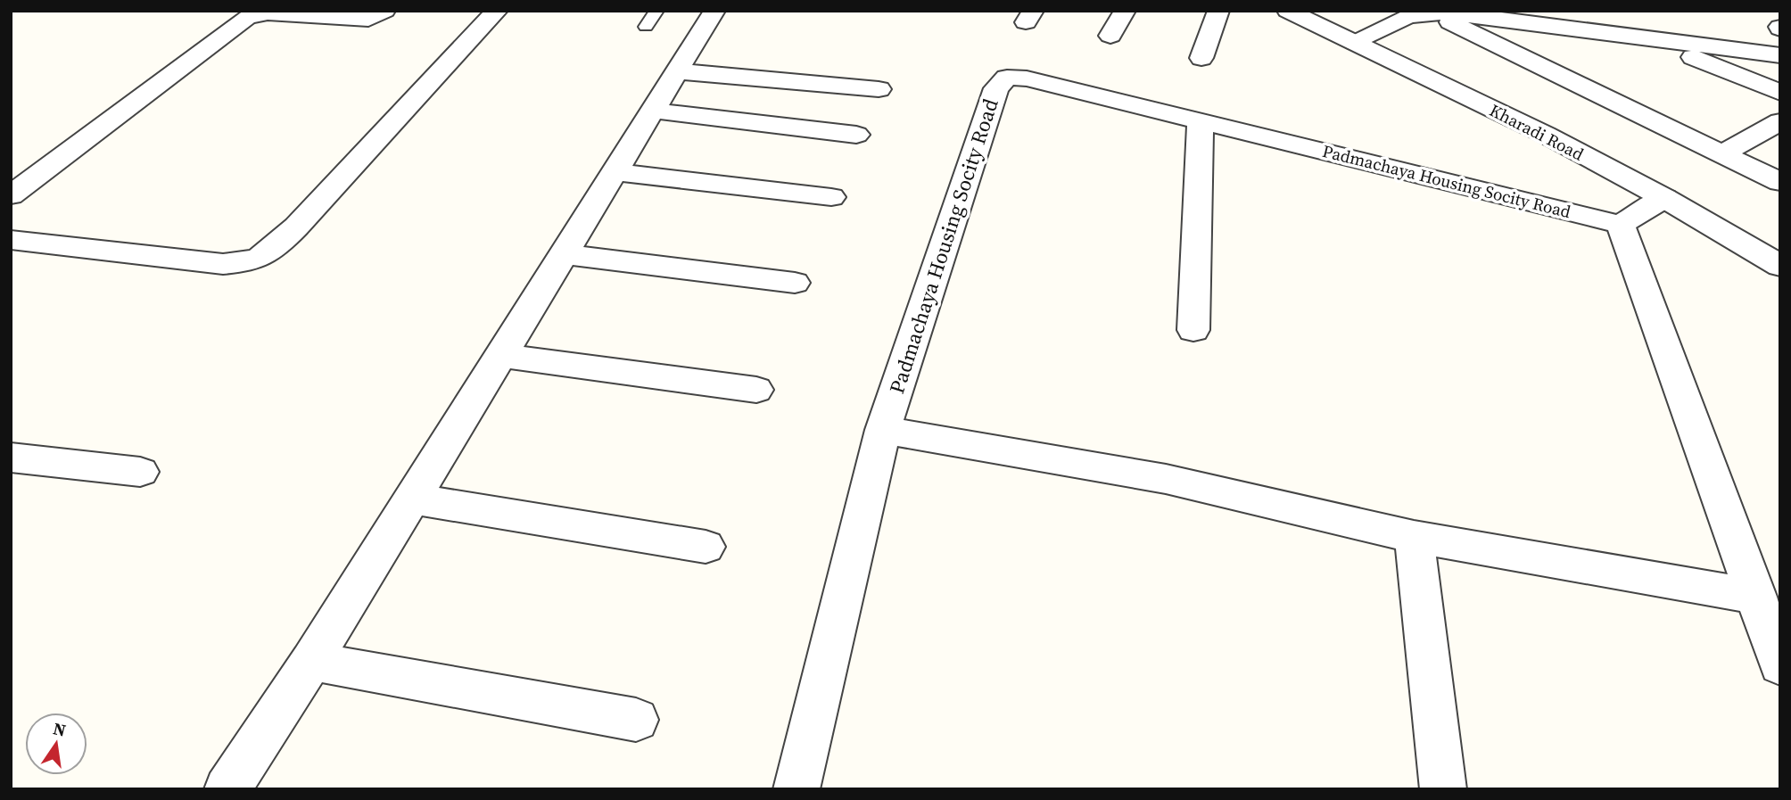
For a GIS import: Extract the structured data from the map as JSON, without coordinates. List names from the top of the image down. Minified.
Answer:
{"streets":{"street":["Kharadi Road","Padmachaya Housing Socity Road"]},"north":"top"}
